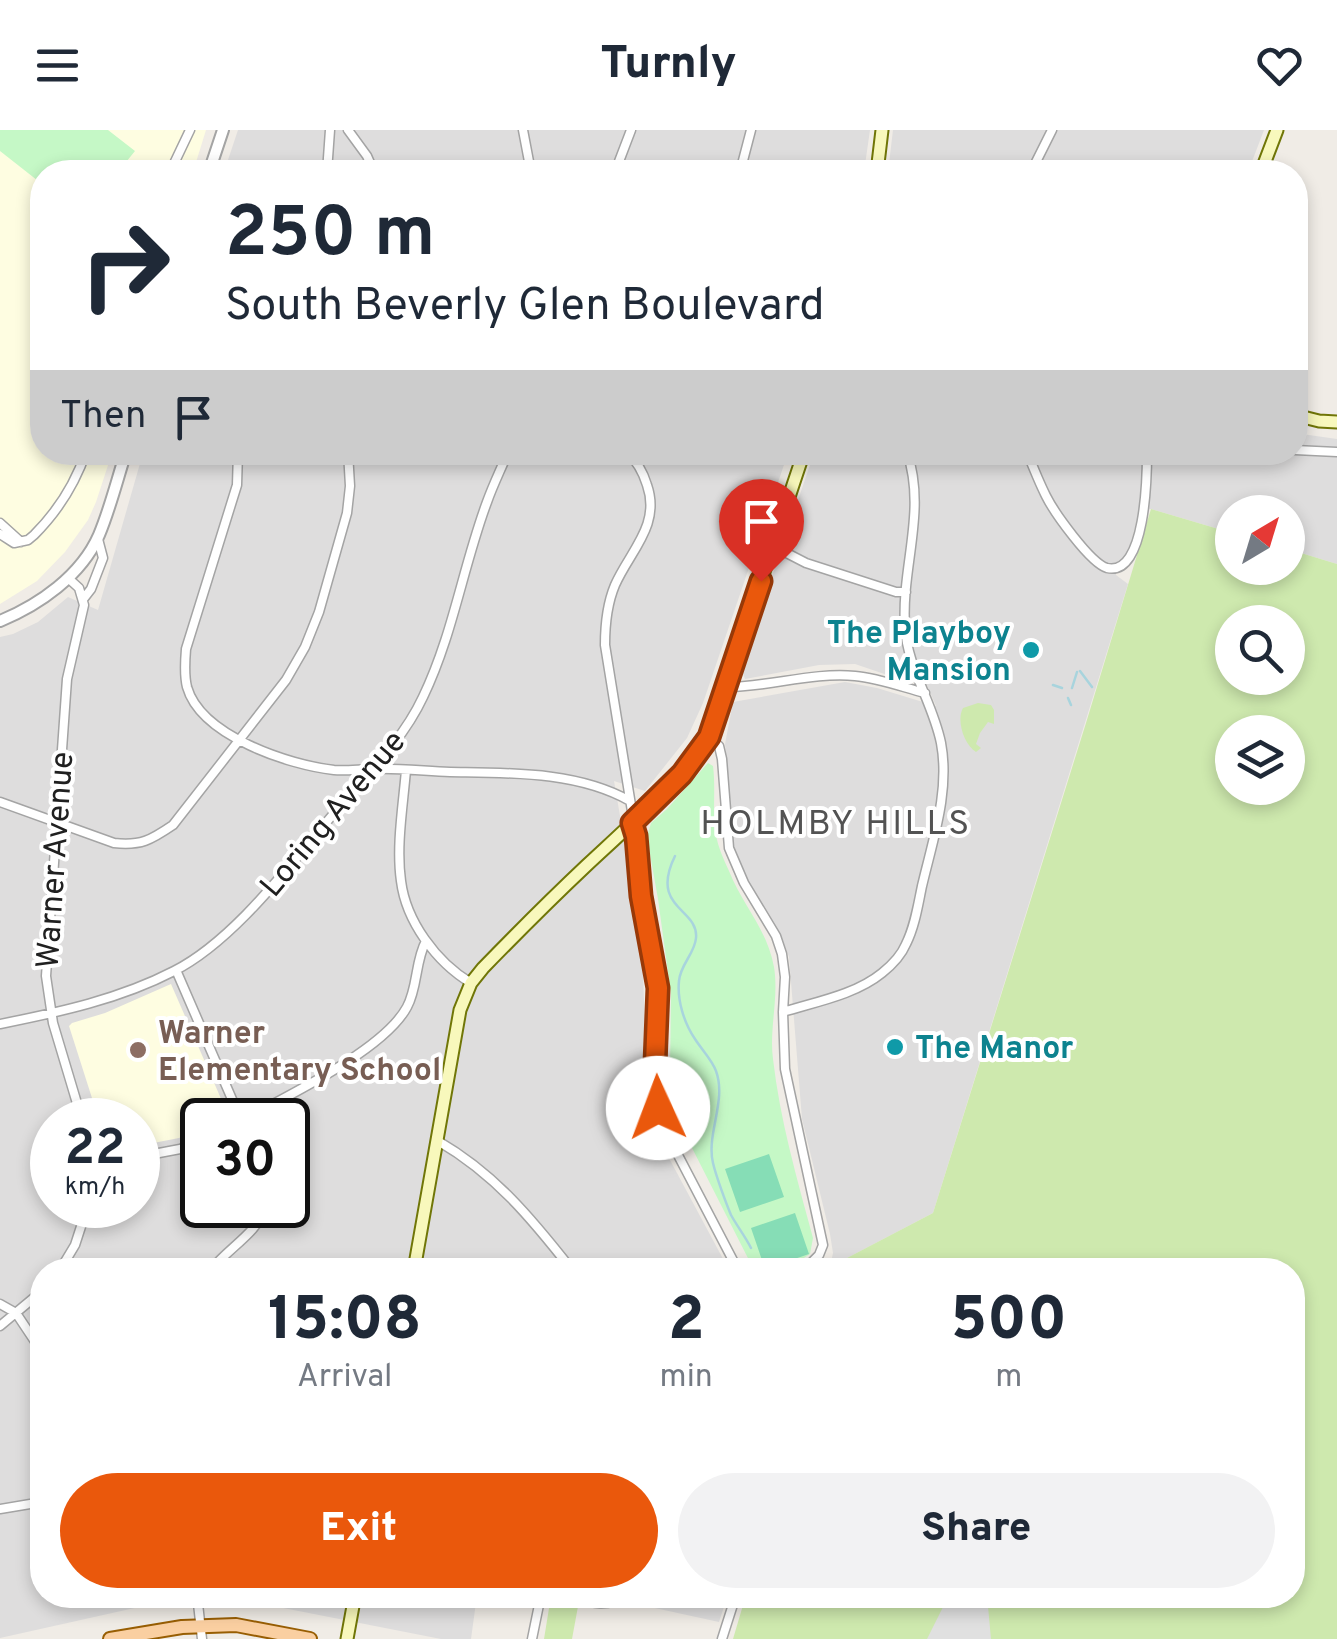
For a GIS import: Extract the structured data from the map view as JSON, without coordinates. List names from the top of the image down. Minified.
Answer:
{"streets":{"street":["Loring Avenue","Warner Avenue"]},"crossings":[["Loring Avenue","Warner Avenue"]],"districts":["HOLMBY HILLS"],"places":["The Playboy Mansion","The Manor","Warner Elementary School"],"north":"top right","page":{"header":"Turnly","turn":["250 m","South Beverly Glen Boulevard"],"then":"Then","speed":"22 km/h","limit":"30","eta":["15:08","Arrival","2","min","500","m"],"buttons":["Exit","Share"]}}
